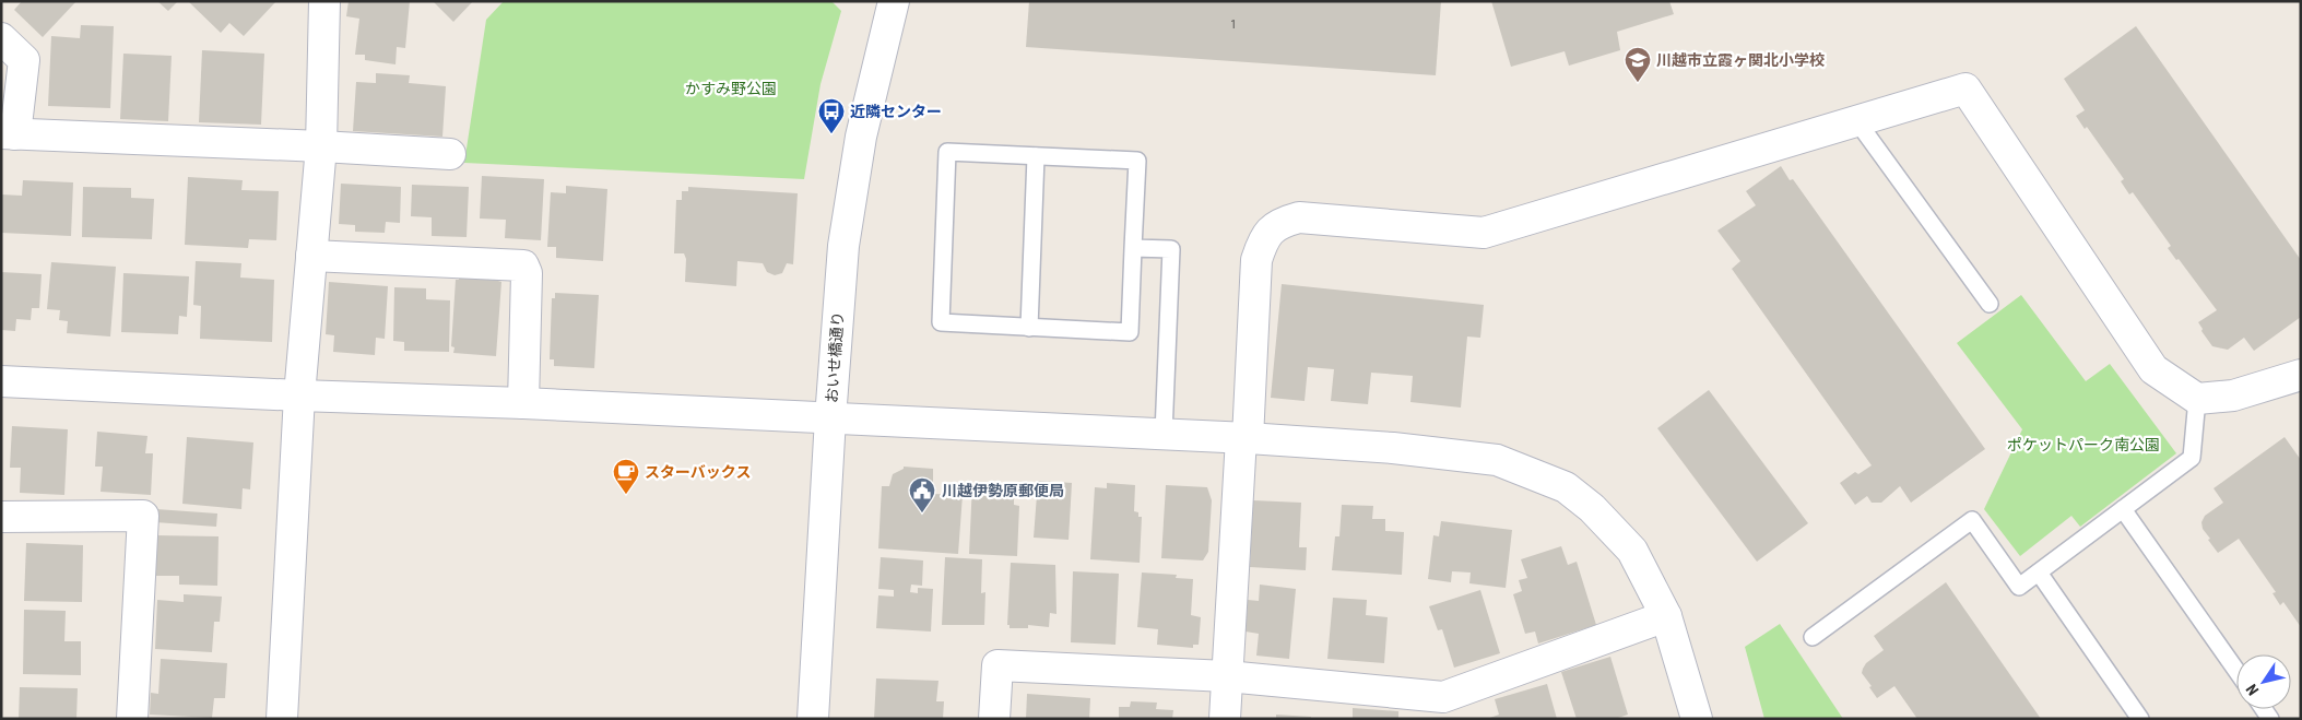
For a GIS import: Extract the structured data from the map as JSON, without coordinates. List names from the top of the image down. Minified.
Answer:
{"streets":{"street":["おいせ橋通り"]},"parks":["かすみ野公園","ポケットパーク南公園"],"places":{"school or university":["川越市立霞ヶ関北小学校"],"bus stop":["近隣センター"],"cafe":["スターバックス"],"public building":["川越伊勢原郵便局"]},"house_numbers":["1"],"north":"bottom left"}
